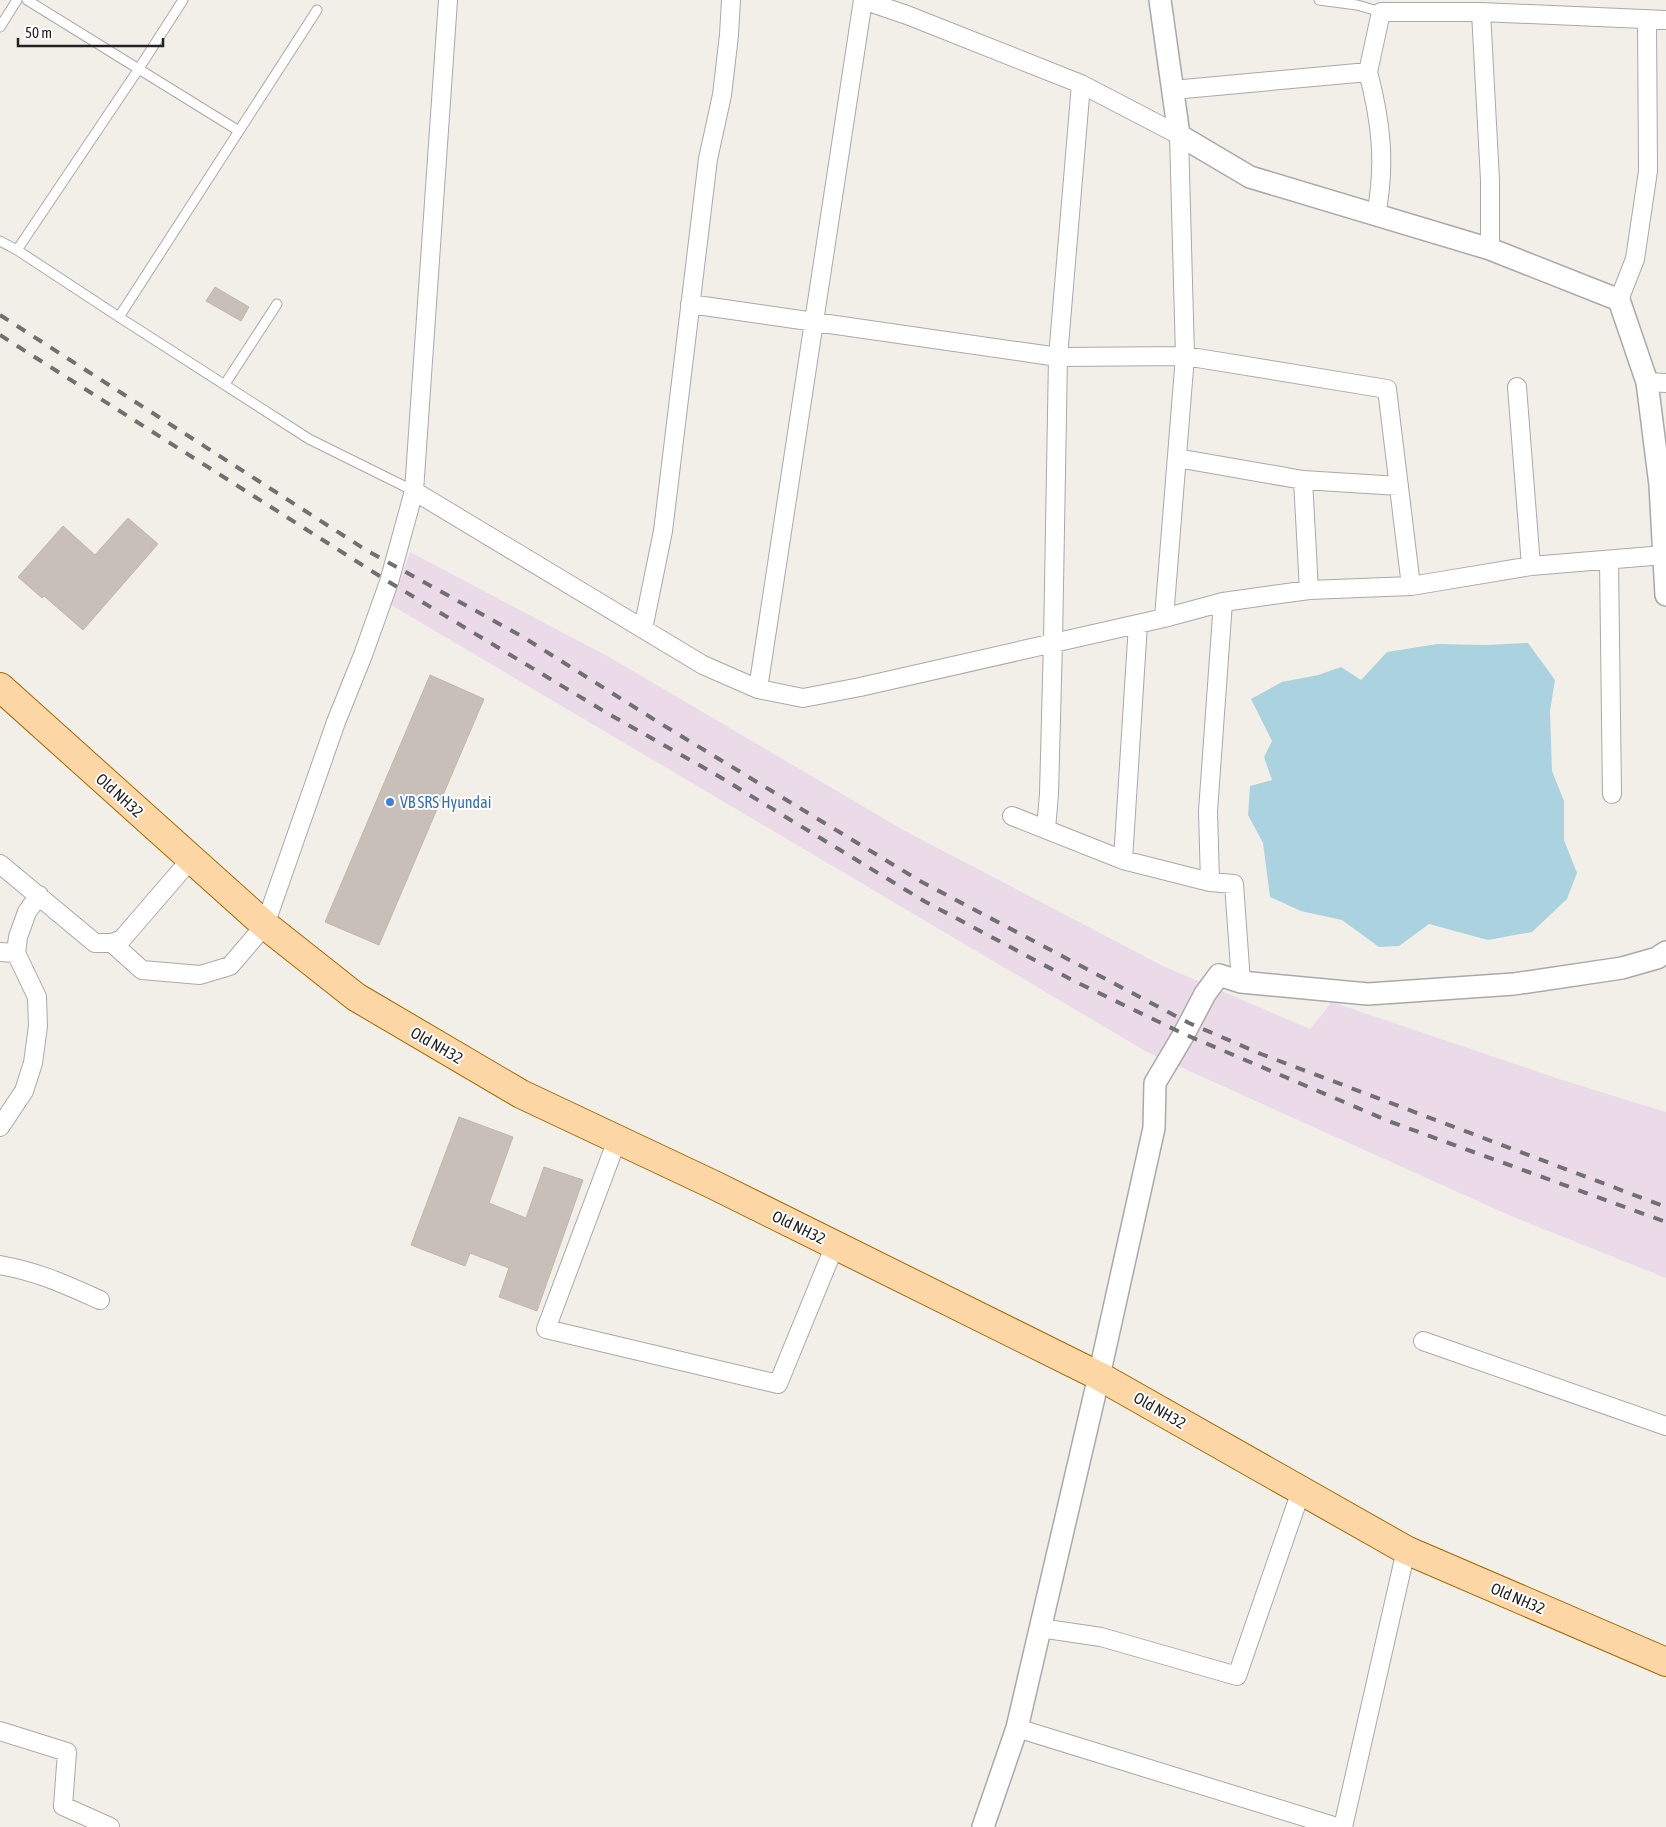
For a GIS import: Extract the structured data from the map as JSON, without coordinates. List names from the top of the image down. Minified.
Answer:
{"streets":{"main road":["Old NH32"]},"places":["VB SRS Hyundai"],"scale_bar":"50 m"}
